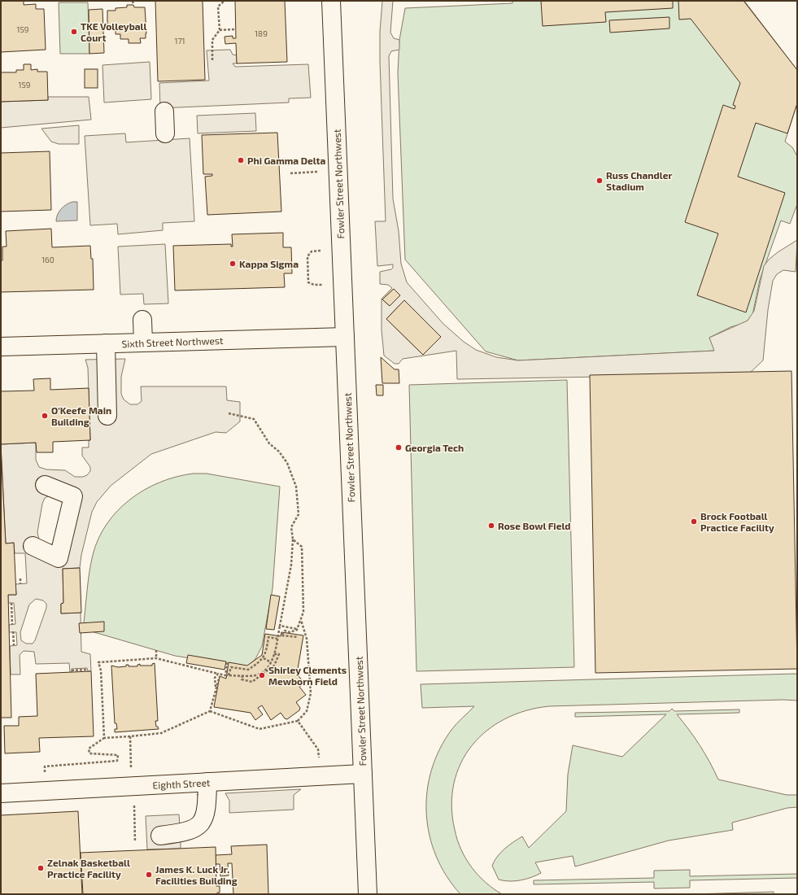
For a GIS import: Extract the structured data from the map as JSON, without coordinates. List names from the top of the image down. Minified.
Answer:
{"streets":{"street":["Fowler Street Northwest","Sixth Street Northwest","Eighth Street"]},"crossings":[["Fowler Street Northwest","Sixth Street Northwest"],["Fowler Street Northwest","Eighth Street"]],"places":["TKE Volleyball Court","Phi Gamma Delta","Russ Chandler Stadium","Kappa Sigma","O'Keefe Main Building","Georgia Tech","Brock Football Practice Facility","Rose Bowl Field","Shirley Clements Mewborn Field","Zelnak Basketball Practice Facility","James K. Luck Jr. Facilities Building"],"house_numbers":["159","189","171","159","160"]}
